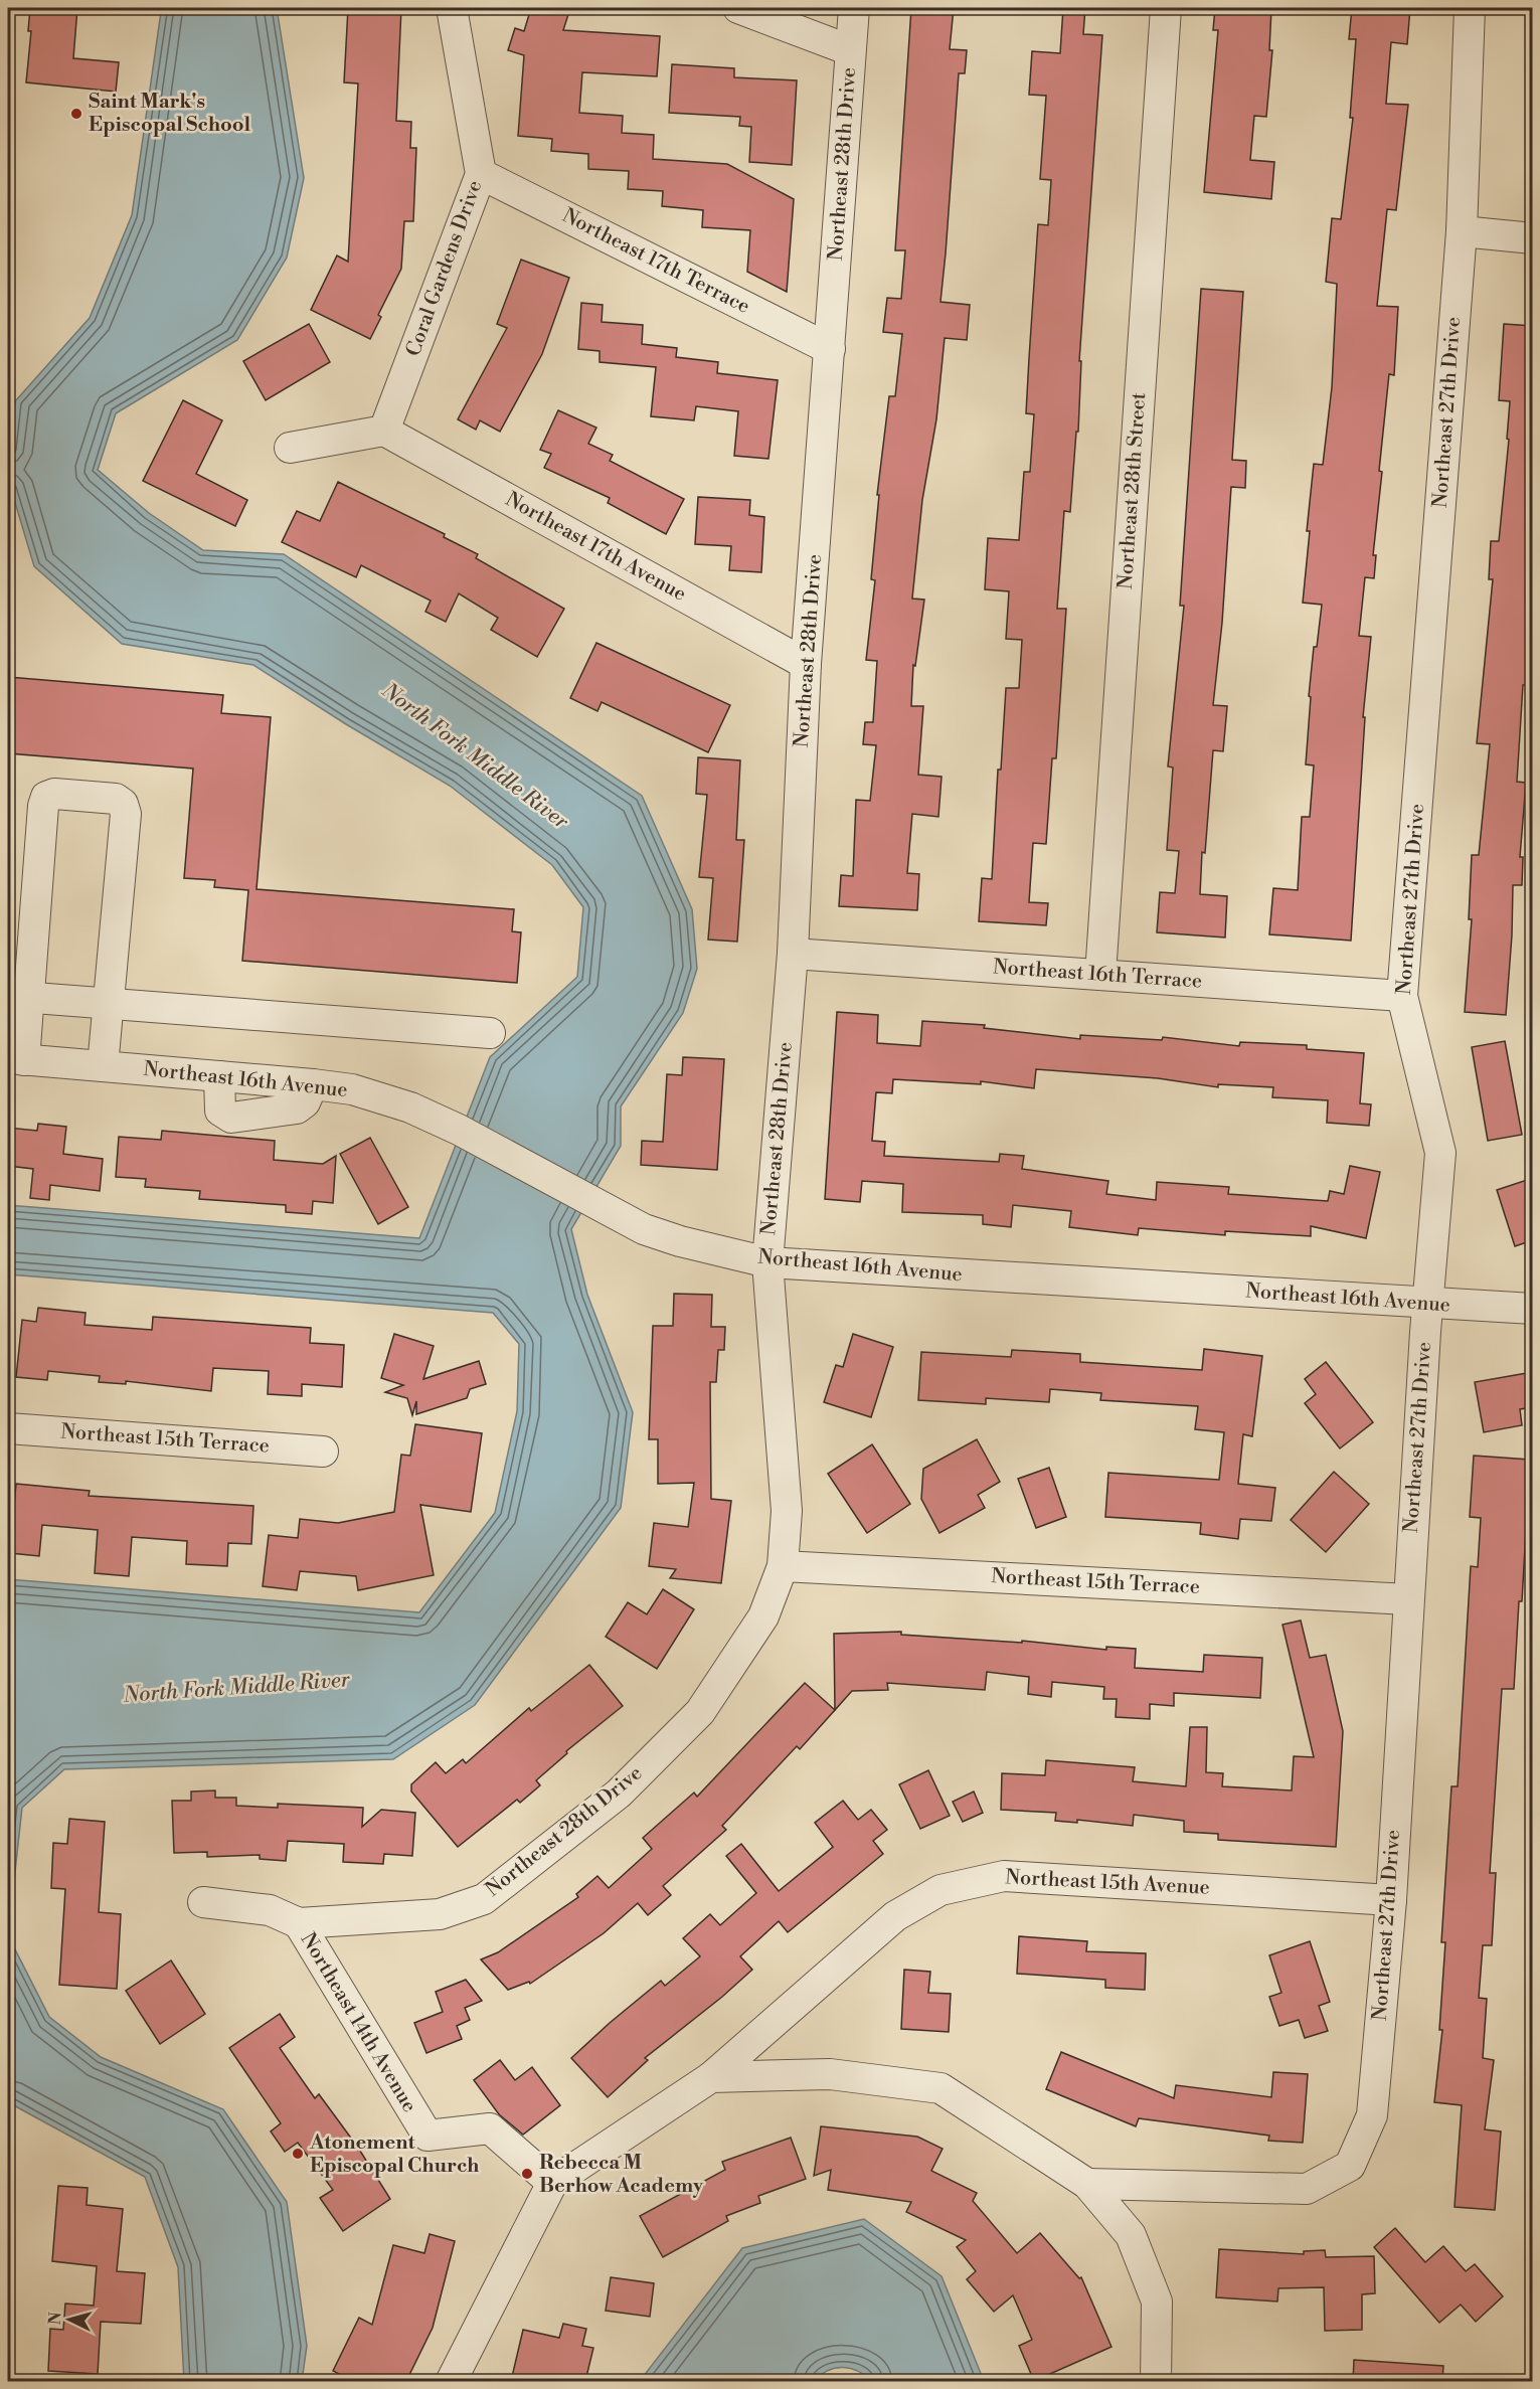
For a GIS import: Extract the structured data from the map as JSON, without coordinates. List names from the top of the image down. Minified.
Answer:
{"streets":{"street":["Northeast 28th Drive","Northeast 17th Terrace","Coral Gardens Drive","Northeast 27th Drive","Northeast 28th Street","Northeast 17th Avenue","Northeast 16th Terrace","Northeast 16th Avenue","Northeast 15th Terrace","Northeast 15th Avenue","Northeast 14th Avenue"]},"crossings":[["Northeast 28th Drive","Northeast 17th Terrace"],["Northeast 28th Drive","Northeast 17th Avenue"],["Northeast 28th Drive","Northeast 16th Terrace"],["Northeast 28th Drive","Northeast 16th Avenue"],["Northeast 28th Drive","Northeast 15th Terrace"],["Northeast 28th Drive","Northeast 14th Avenue"],["Northeast 17th Terrace","Coral Gardens Drive"],["Coral Gardens Drive","Northeast 17th Avenue"],["Northeast 27th Drive","Northeast 16th Terrace"],["Northeast 27th Drive","Northeast 16th Avenue"],["Northeast 27th Drive","Northeast 15th Terrace"],["Northeast 27th Drive","Northeast 15th Avenue"],["Northeast 28th Street","Northeast 16th Terrace"]],"water":["North Fork Middle River"],"places":["Saint Mark's Episcopal School","Atonement Episcopal Church","Rebecca M Berhow Academy"],"north":"left"}
